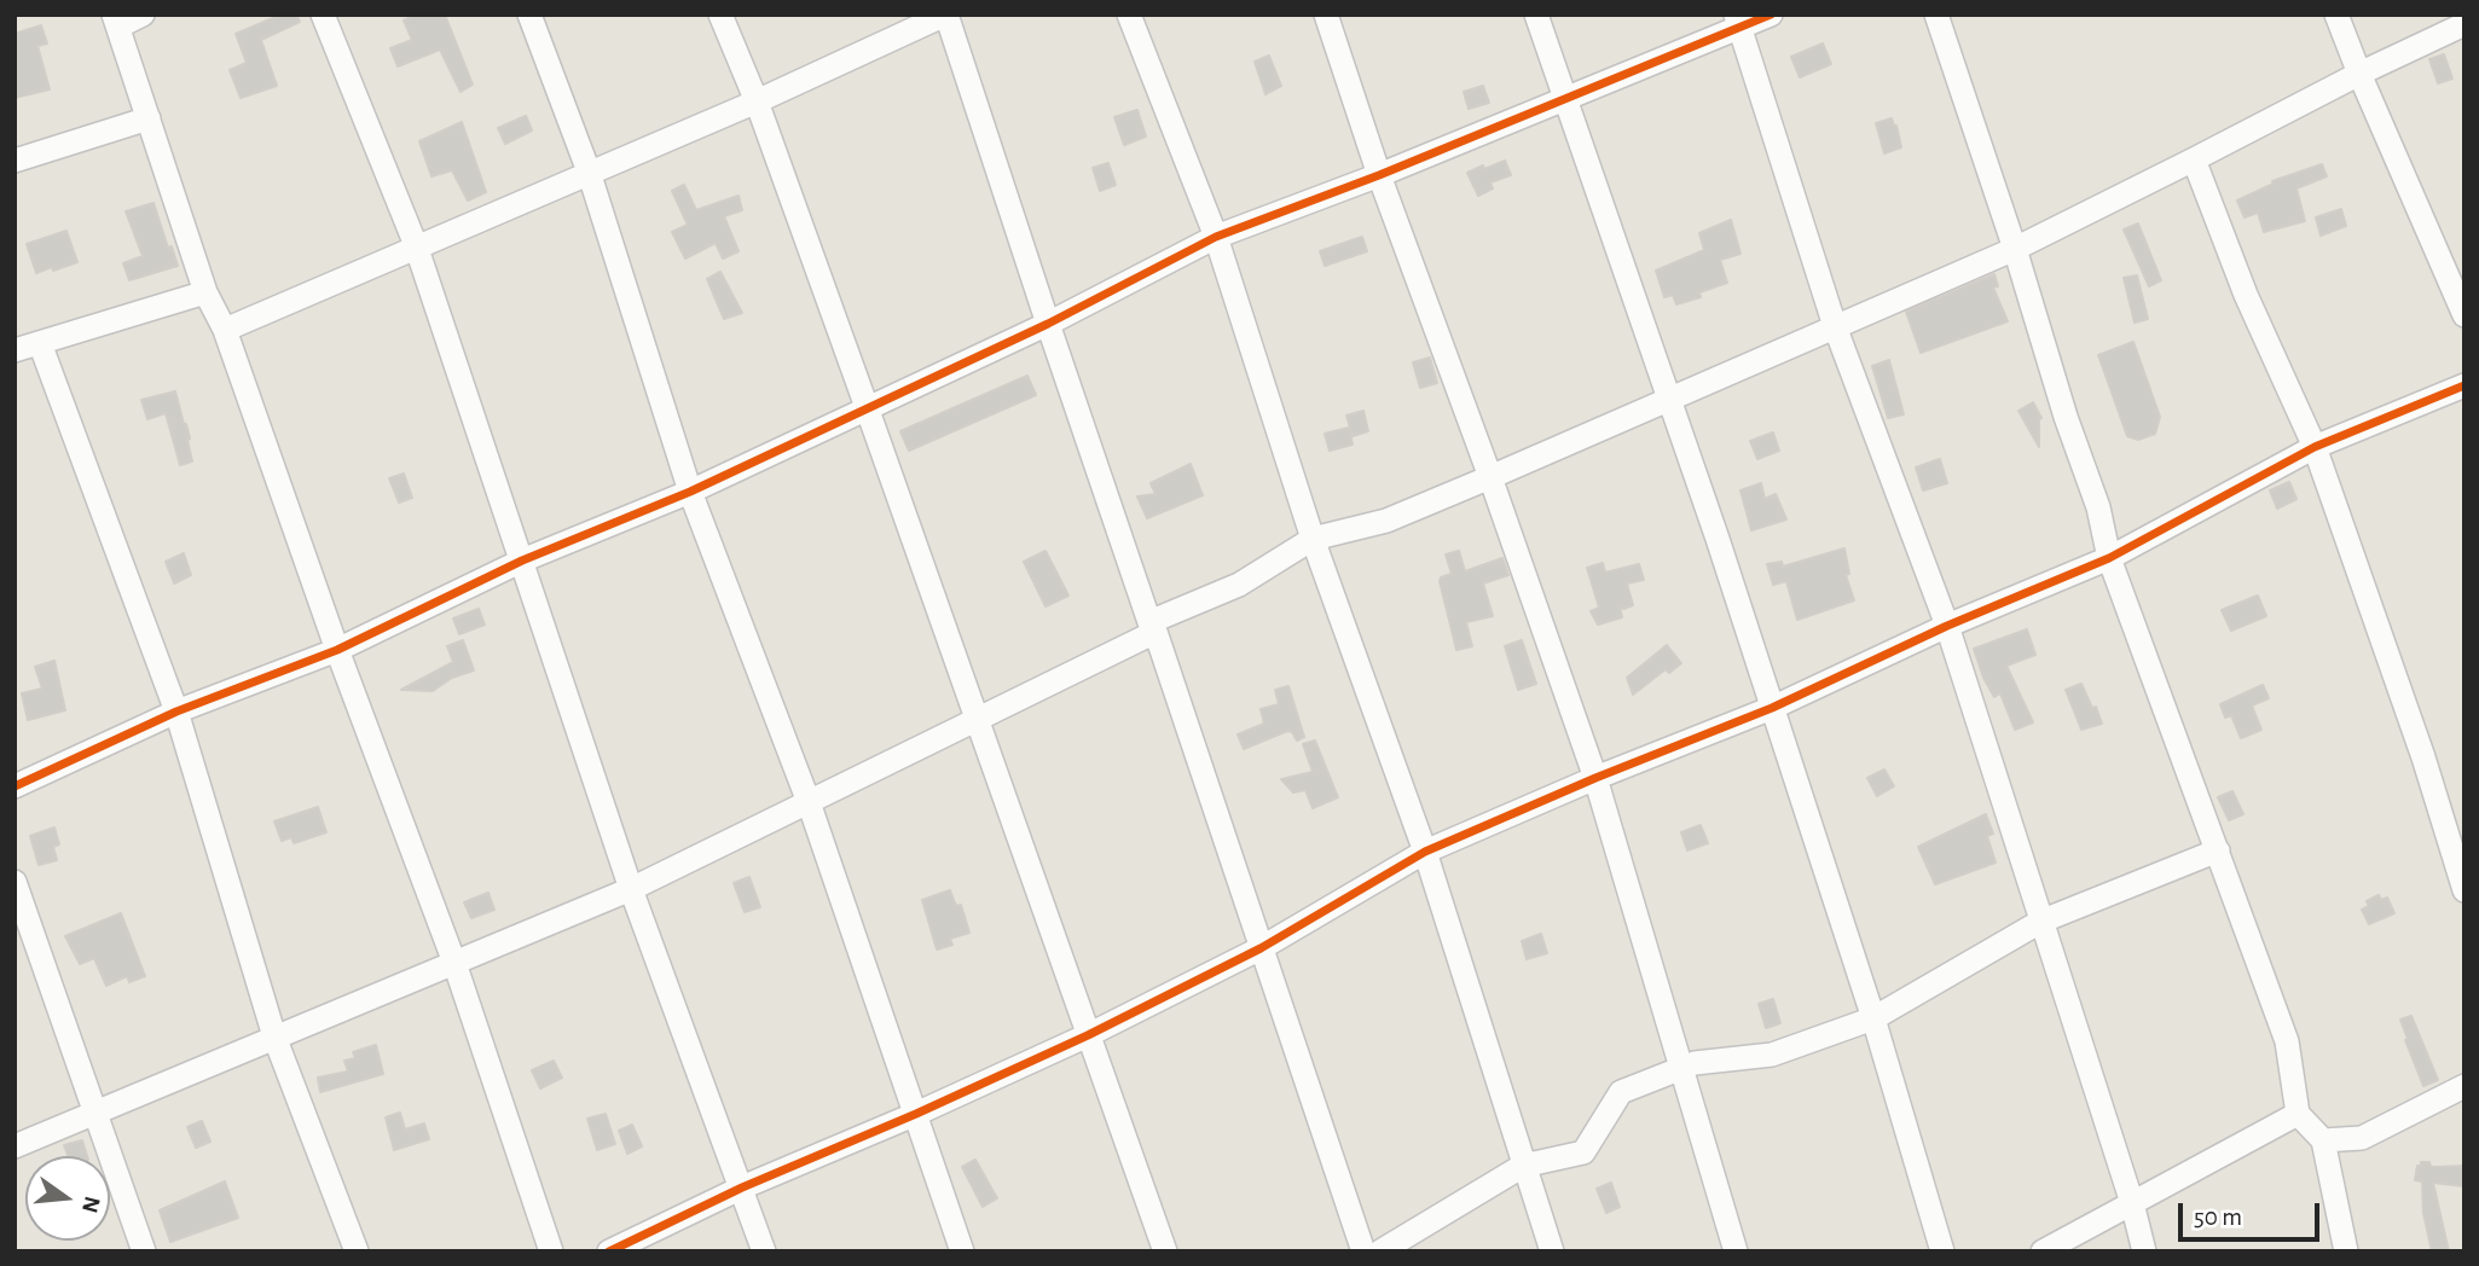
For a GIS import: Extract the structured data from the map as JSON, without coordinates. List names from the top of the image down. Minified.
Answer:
{"scale_bar":"50 m","north":"right"}
